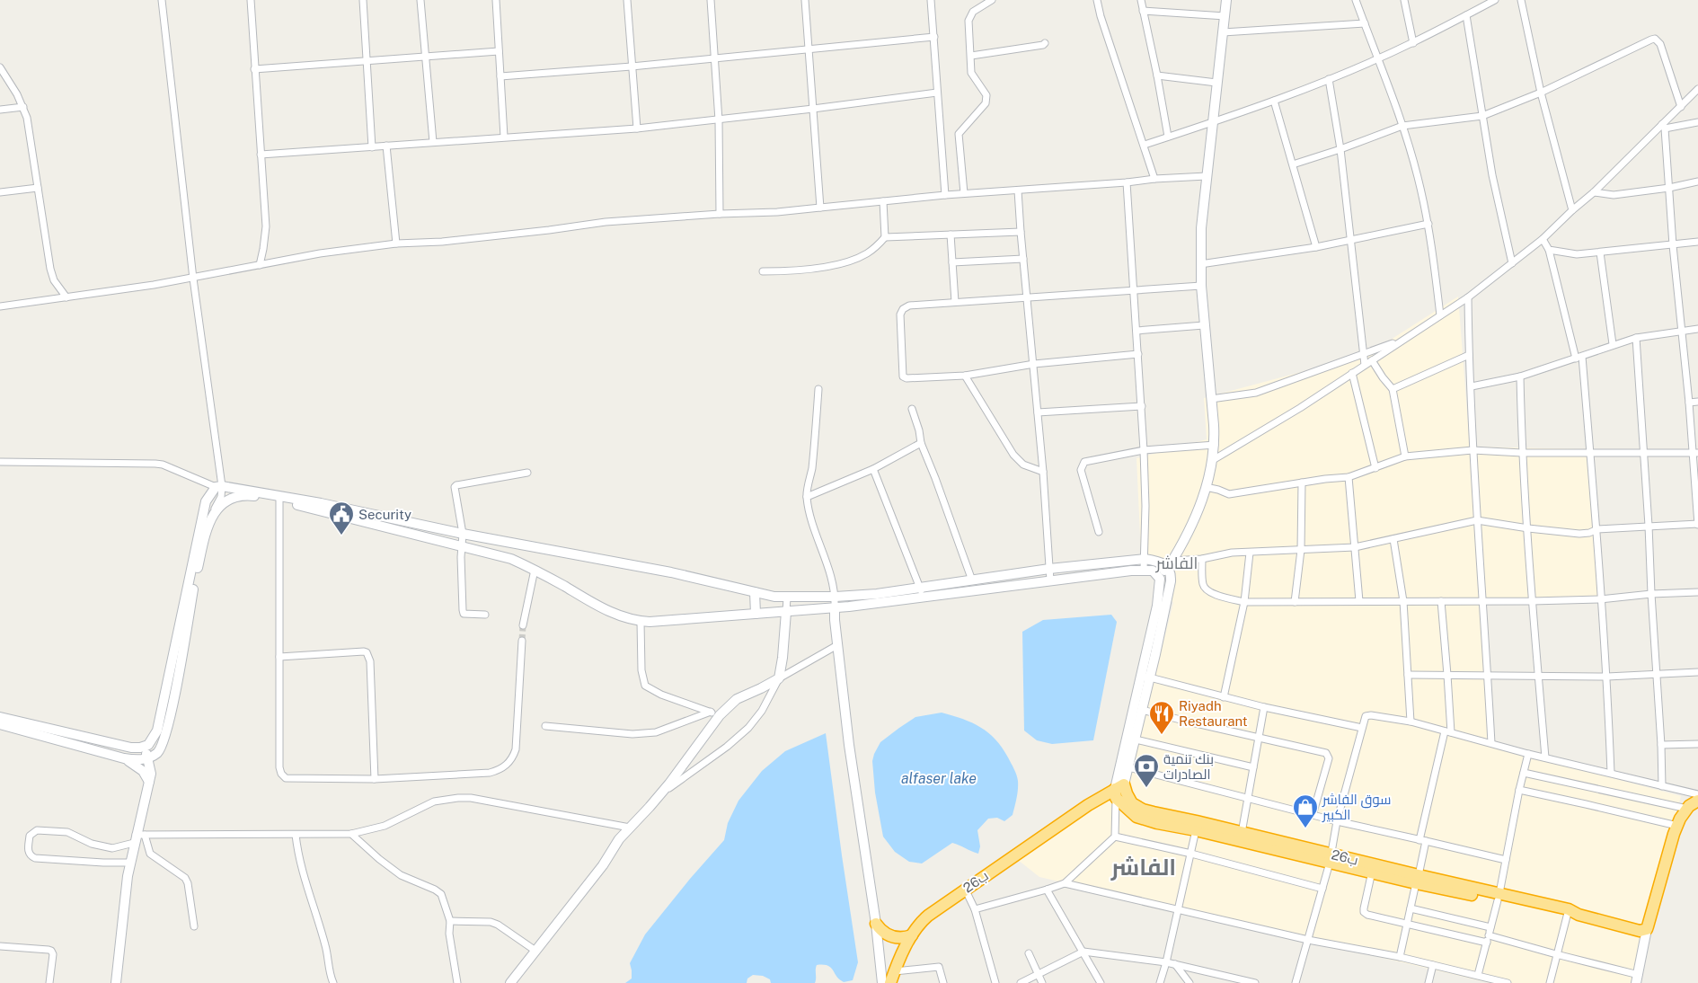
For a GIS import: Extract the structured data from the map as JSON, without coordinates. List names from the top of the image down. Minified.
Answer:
{"streets":{"highway":["26ب"]},"districts":["الفاشر","الفاشر"],"water":["alfaser lake"],"places":{"public building":["Security"],"restaurant":["Riyadh Restaurant"],"bank":["بنك تنمية الصادرات"],"shop":["سوق الفاشر الكبير"]}}
